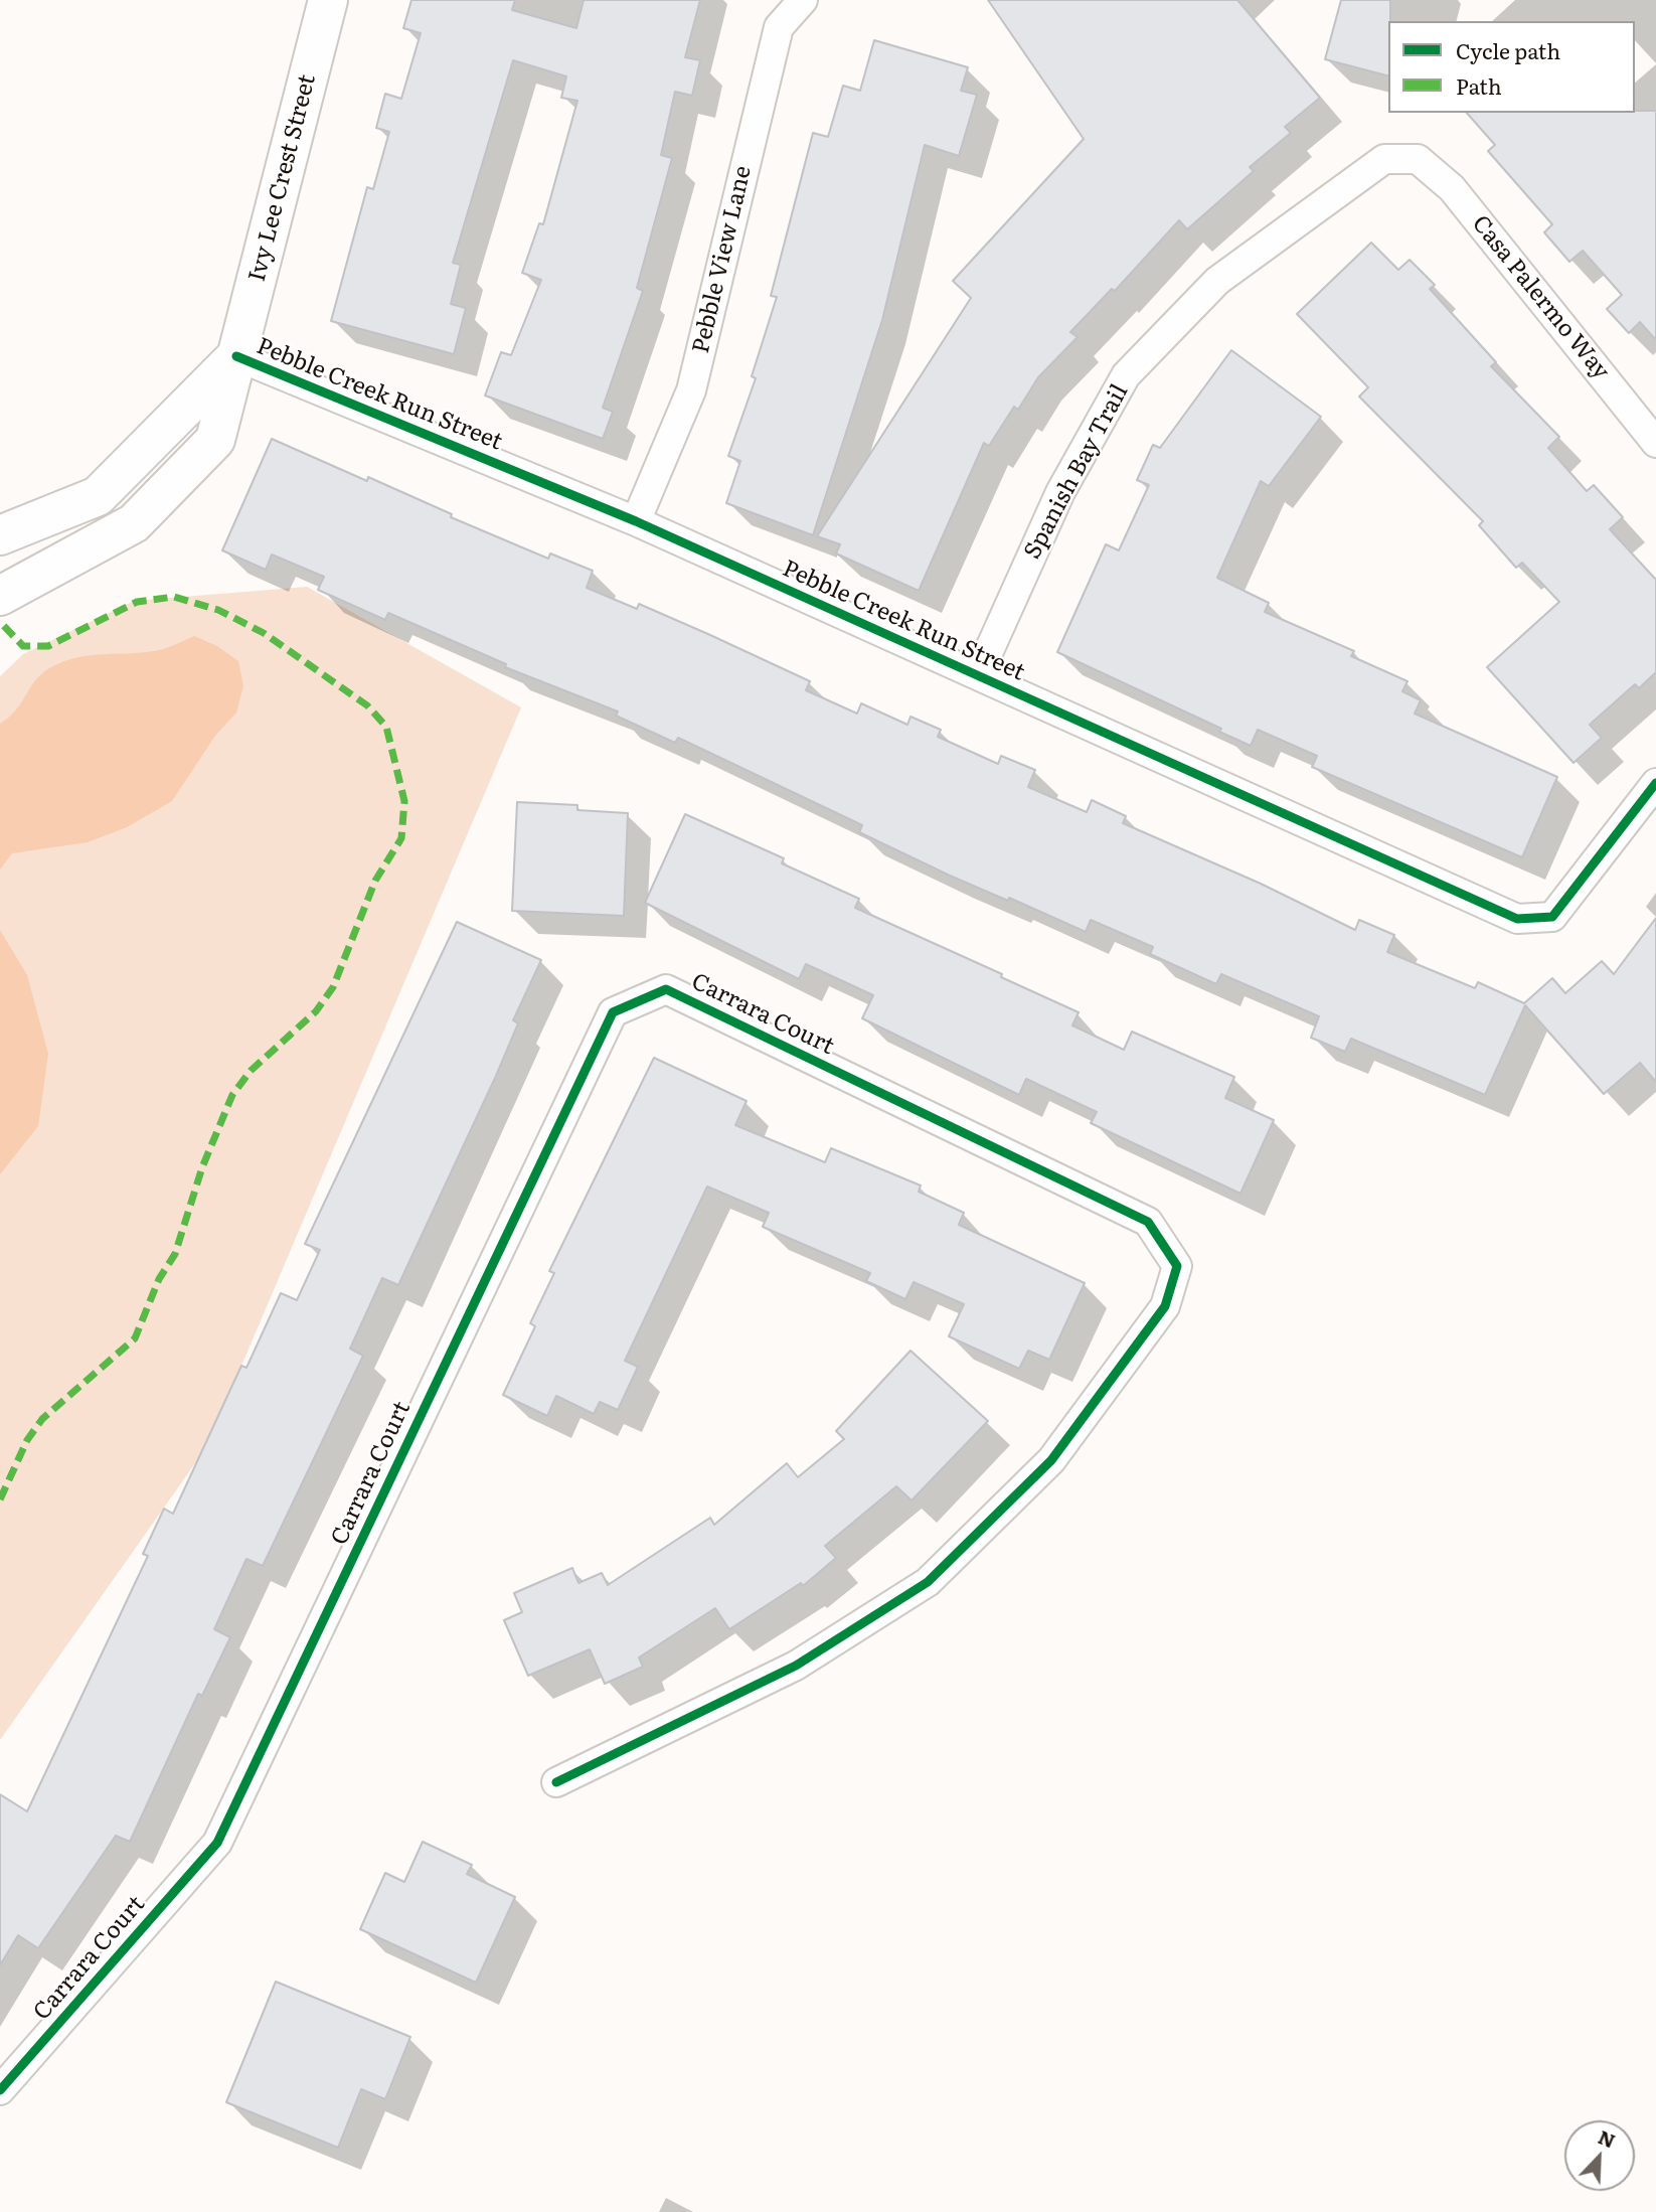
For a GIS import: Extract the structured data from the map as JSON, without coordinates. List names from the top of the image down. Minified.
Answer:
{"streets":{"street":["Ivy Lee Crest Street","Pebble View Lane","Casa Palermo Way","Pebble Creek Run Street","Spanish Bay Trail","Carrara Court"]},"crossings":[["Ivy Lee Crest Street","Pebble Creek Run Street"],["Pebble View Lane","Pebble Creek Run Street"],["Casa Palermo Way","Spanish Bay Trail"],["Pebble Creek Run Street","Spanish Bay Trail"]],"legend":["Cycle path","Path"],"north":"top right"}
